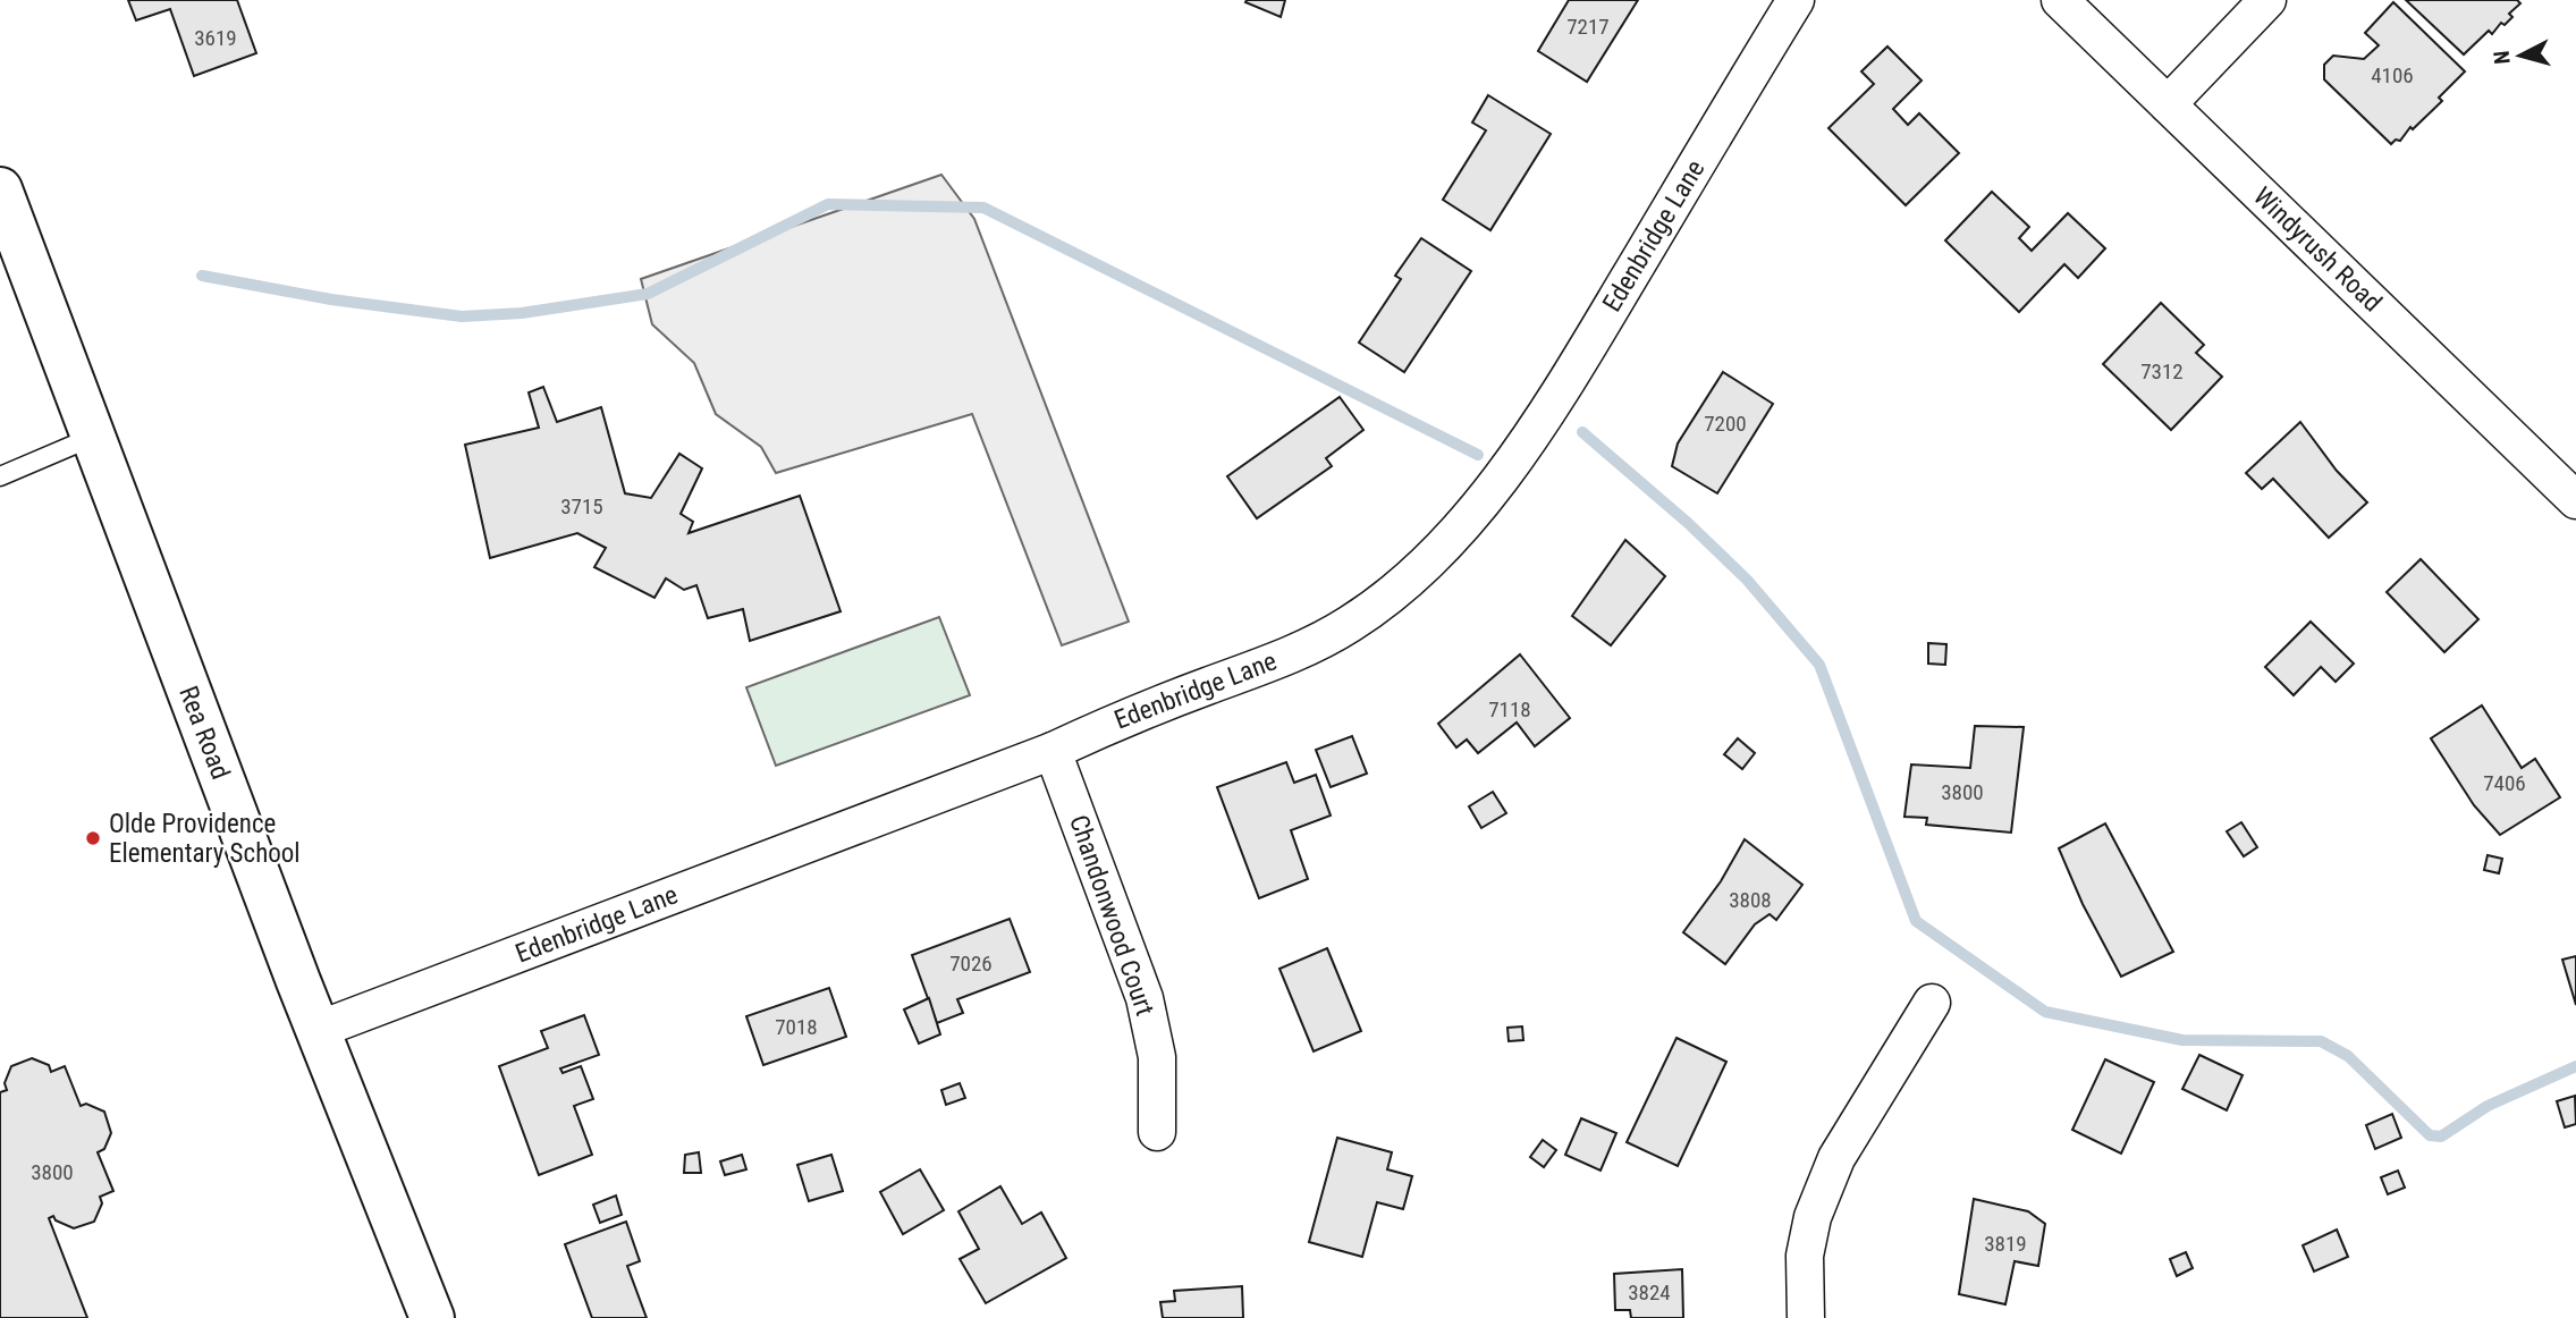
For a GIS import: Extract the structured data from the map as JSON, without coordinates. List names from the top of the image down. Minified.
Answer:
{"streets":{"main road":["Rea Road"],"street":["Edenbridge Lane","Windyrush Road","Chandonwood Court"]},"crossings":[["Edenbridge Lane","Rea Road"],["Edenbridge Lane","Chandonwood Court"]],"places":["Olde Providence Elementary School"],"house_numbers":["7217","3619","4106","7312","7200","3715","7118","7406","3800","3808","7026","7018","3800","3819","3824"],"north":"left"}
